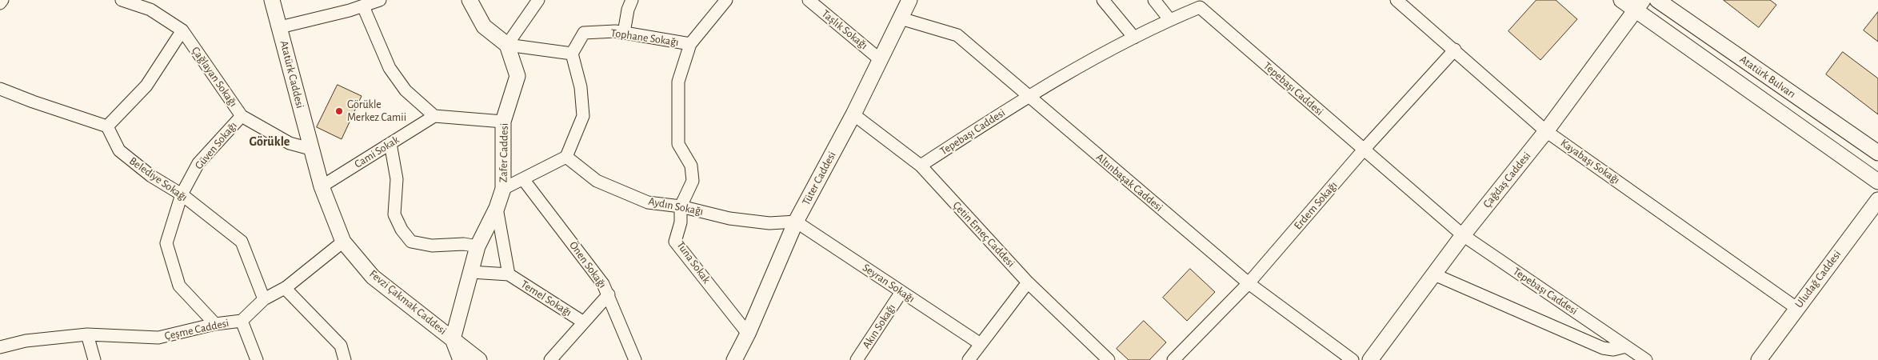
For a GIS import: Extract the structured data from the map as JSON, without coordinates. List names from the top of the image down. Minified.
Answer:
{"streets":{"street":["Taşlık Sokağı","Tophane Sokağı","Atatürk Caddesi","Çağlayan Sokağı","Atatürk Bulvarı","Tepebaşı Caddesi","Güven Sokağı","Cami Sokak","Zafer Caddesi","Kayabaşı Sokağı","Tüter Caddesi","Belediye Sokağı","Çağdaş Caddesi","Altınbaşak Caddesi","Erdem Sokağı","Aydın Sokağı","Çetin Emeç Caddesi","Tuna Sokak","Önen Sokağı","Uludağ Caddesi","Seyran Sokağı","Temel Sokağı","Fevzi Çakmak Caddesi","Akın Sokağı","Çeşme Caddesi"]},"crossings":[["Taşlık Sokağı","Tüter Caddesi"],["Tophane Sokağı","Tuna Sokak"],["Atatürk Caddesi","Çağlayan Sokağı"],["Atatürk Caddesi","Fevzi Çakmak Caddesi"],["Çağlayan Sokağı","Güven Sokağı"],["Çağlayan Sokağı","Fevzi Çakmak Caddesi"],["Tepebaşı Caddesi","Çağdaş Caddesi"],["Tepebaşı Caddesi","Altınbaşak Caddesi"],["Tepebaşı Caddesi","Erdem Sokağı"],["Tepebaşı Caddesi","Çetin Emeç Caddesi"],["Güven Sokağı","Belediye Sokağı"],["Güven Sokağı","Çeşme Caddesi"],["Cami Sokak","Zafer Caddesi"],["Cami Sokak","Temel Sokağı"],["Cami Sokak","Fevzi Çakmak Caddesi"],["Zafer Caddesi","Temel Sokağı"],["Zafer Caddesi","Fevzi Çakmak Caddesi"],["Kayabaşı Sokağı","Çağdaş Caddesi"],["Kayabaşı Sokağı","Erdem Sokağı"],["Kayabaşı Sokağı","Uludağ Caddesi"],["Tüter Caddesi","Altınbaşak Caddesi"],["Tüter Caddesi","Aydın Sokağı"],["Tüter Caddesi","Çetin Emeç Caddesi"],["Tüter Caddesi","Tuna Sokak"],["Tüter Caddesi","Seyran Sokağı"],["Belediye Sokağı","Çeşme Caddesi"],["Altınbaşak Caddesi","Erdem Sokağı"],["Aydın Sokağı","Tuna Sokak"],["Aydın Sokağı","Seyran Sokağı"],["Seyran Sokağı","Akın Sokağı"],["Fevzi Çakmak Caddesi","Çeşme Caddesi"]],"districts":["Görükle"],"places":["Görükle Merkez Camii"]}
